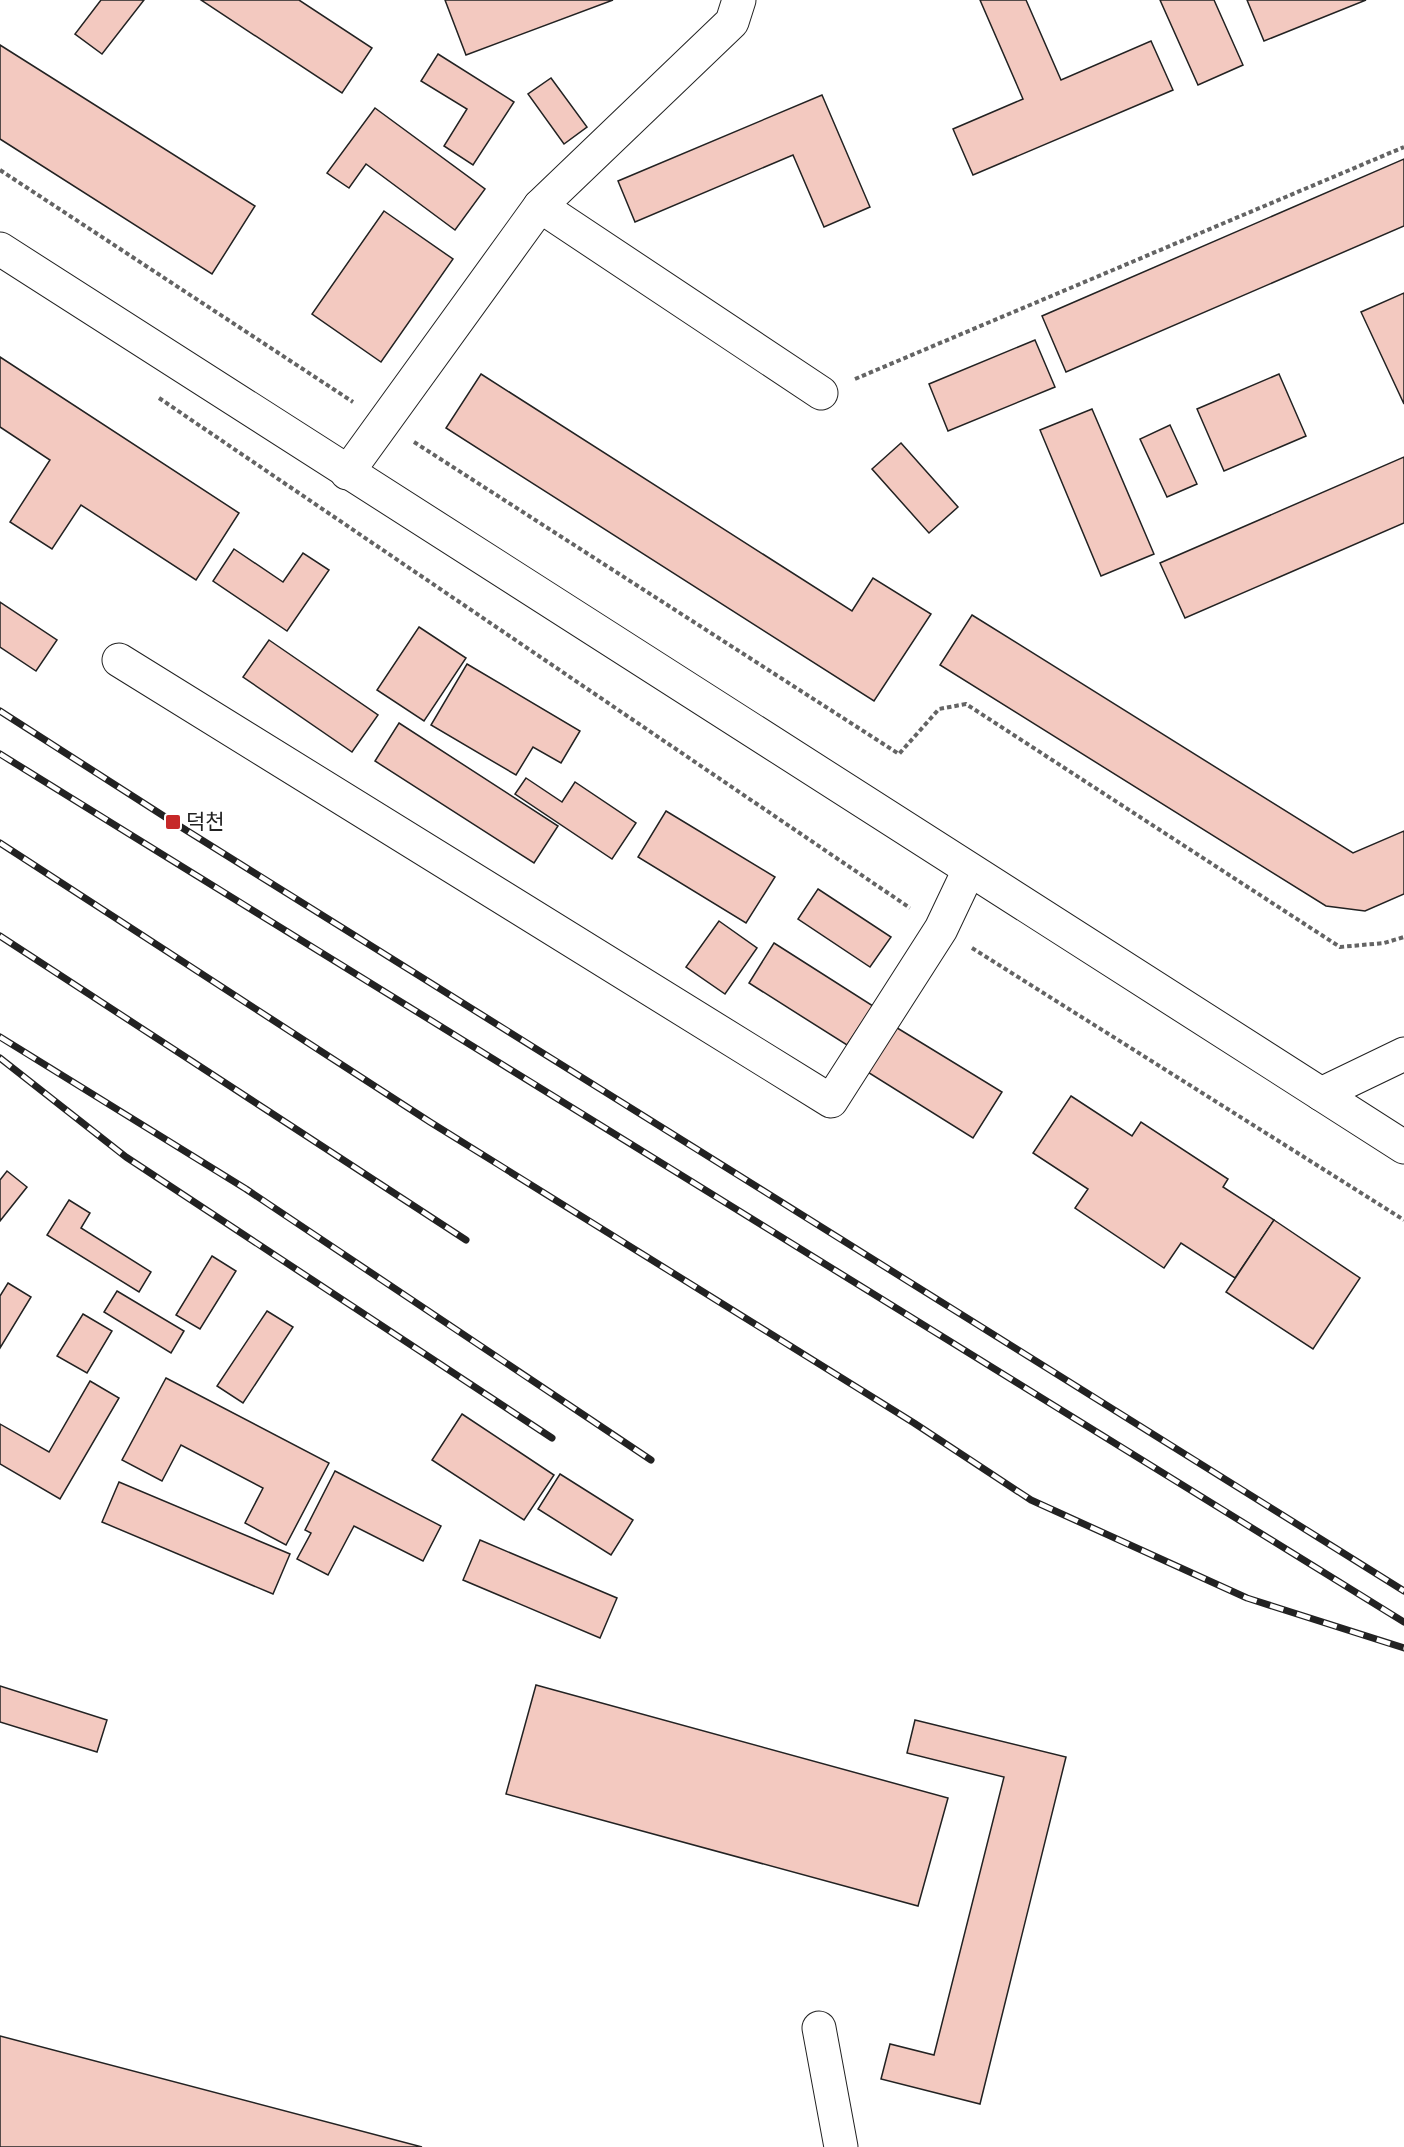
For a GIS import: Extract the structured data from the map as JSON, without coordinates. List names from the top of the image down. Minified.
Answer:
{"places":{"transit":["덕천"]}}
